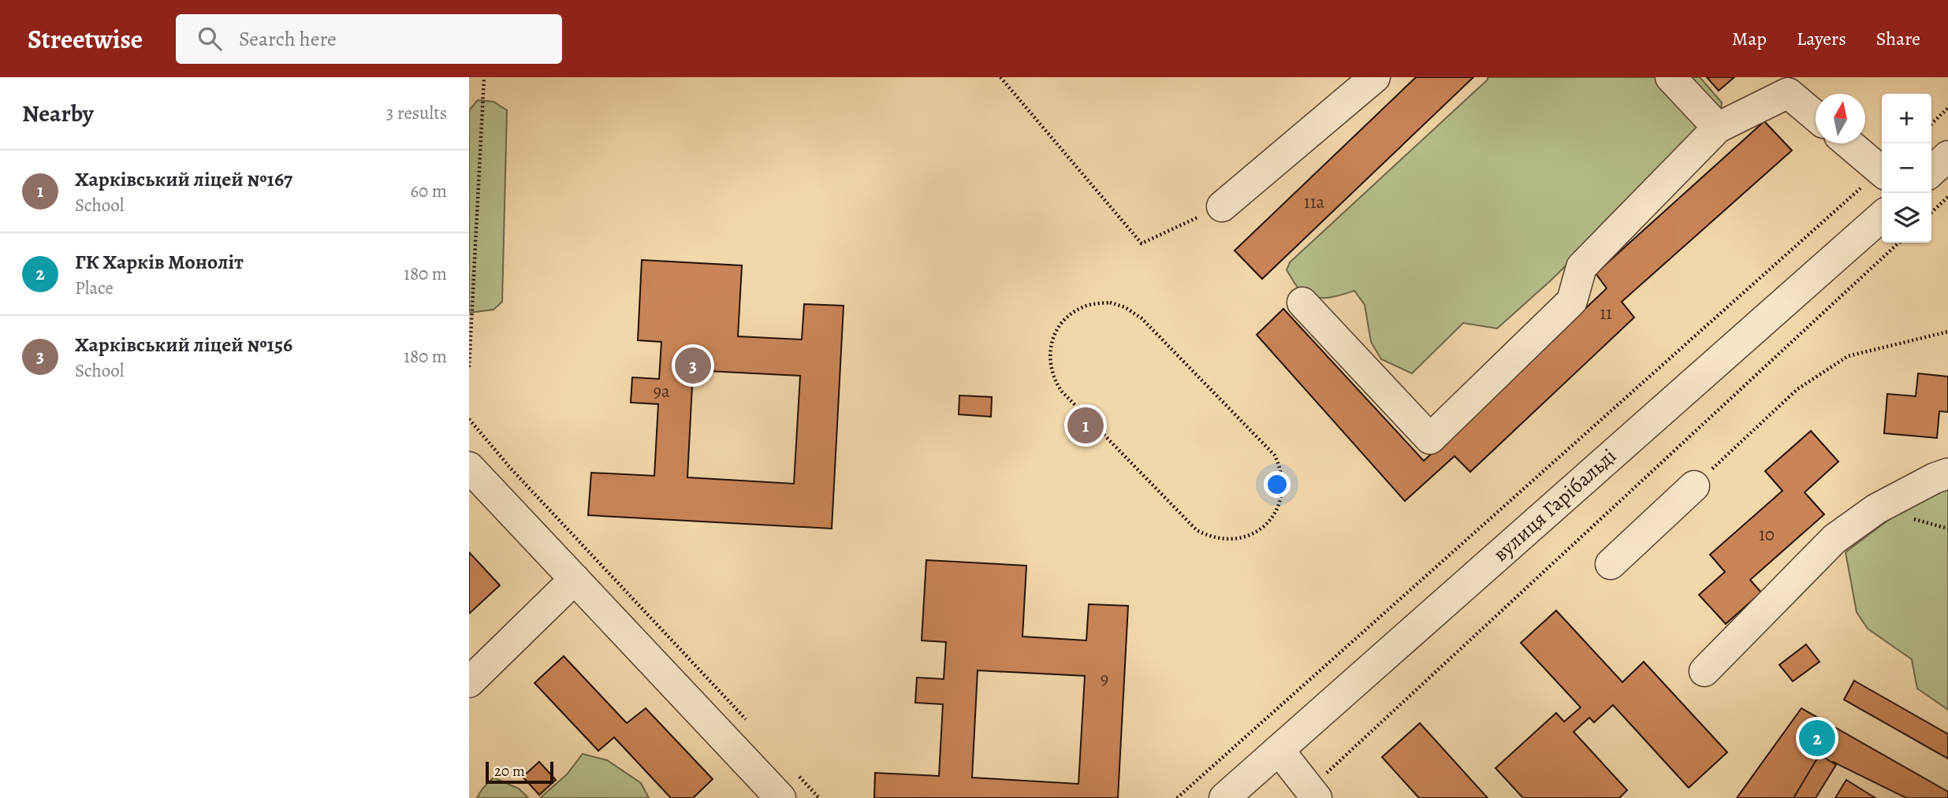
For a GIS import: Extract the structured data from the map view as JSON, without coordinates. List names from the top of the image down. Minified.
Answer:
{"streets":{"street":["вулиця Гарібальді"]},"house_numbers":["11а","11","9а","10","9"],"scale_bar":"20 m","north":"top","page":{"header":"Streetwise","search":"Search here","nav":["Map","Layers","Share"],"heading":["Nearby","3 results"],"map_buttons":["+","−"],"list":[{"mark":"1","name":"Харківський ліцей №167","note":"School","value":"60 m"},{"mark":"2","name":"ГК Харків Моноліт","note":"Place","value":"180 m"},{"mark":"3","name":"Харківський ліцей №156","note":"School","value":"180 m"}],"pins":["3","1","2"],"scale":"20 m"}}
